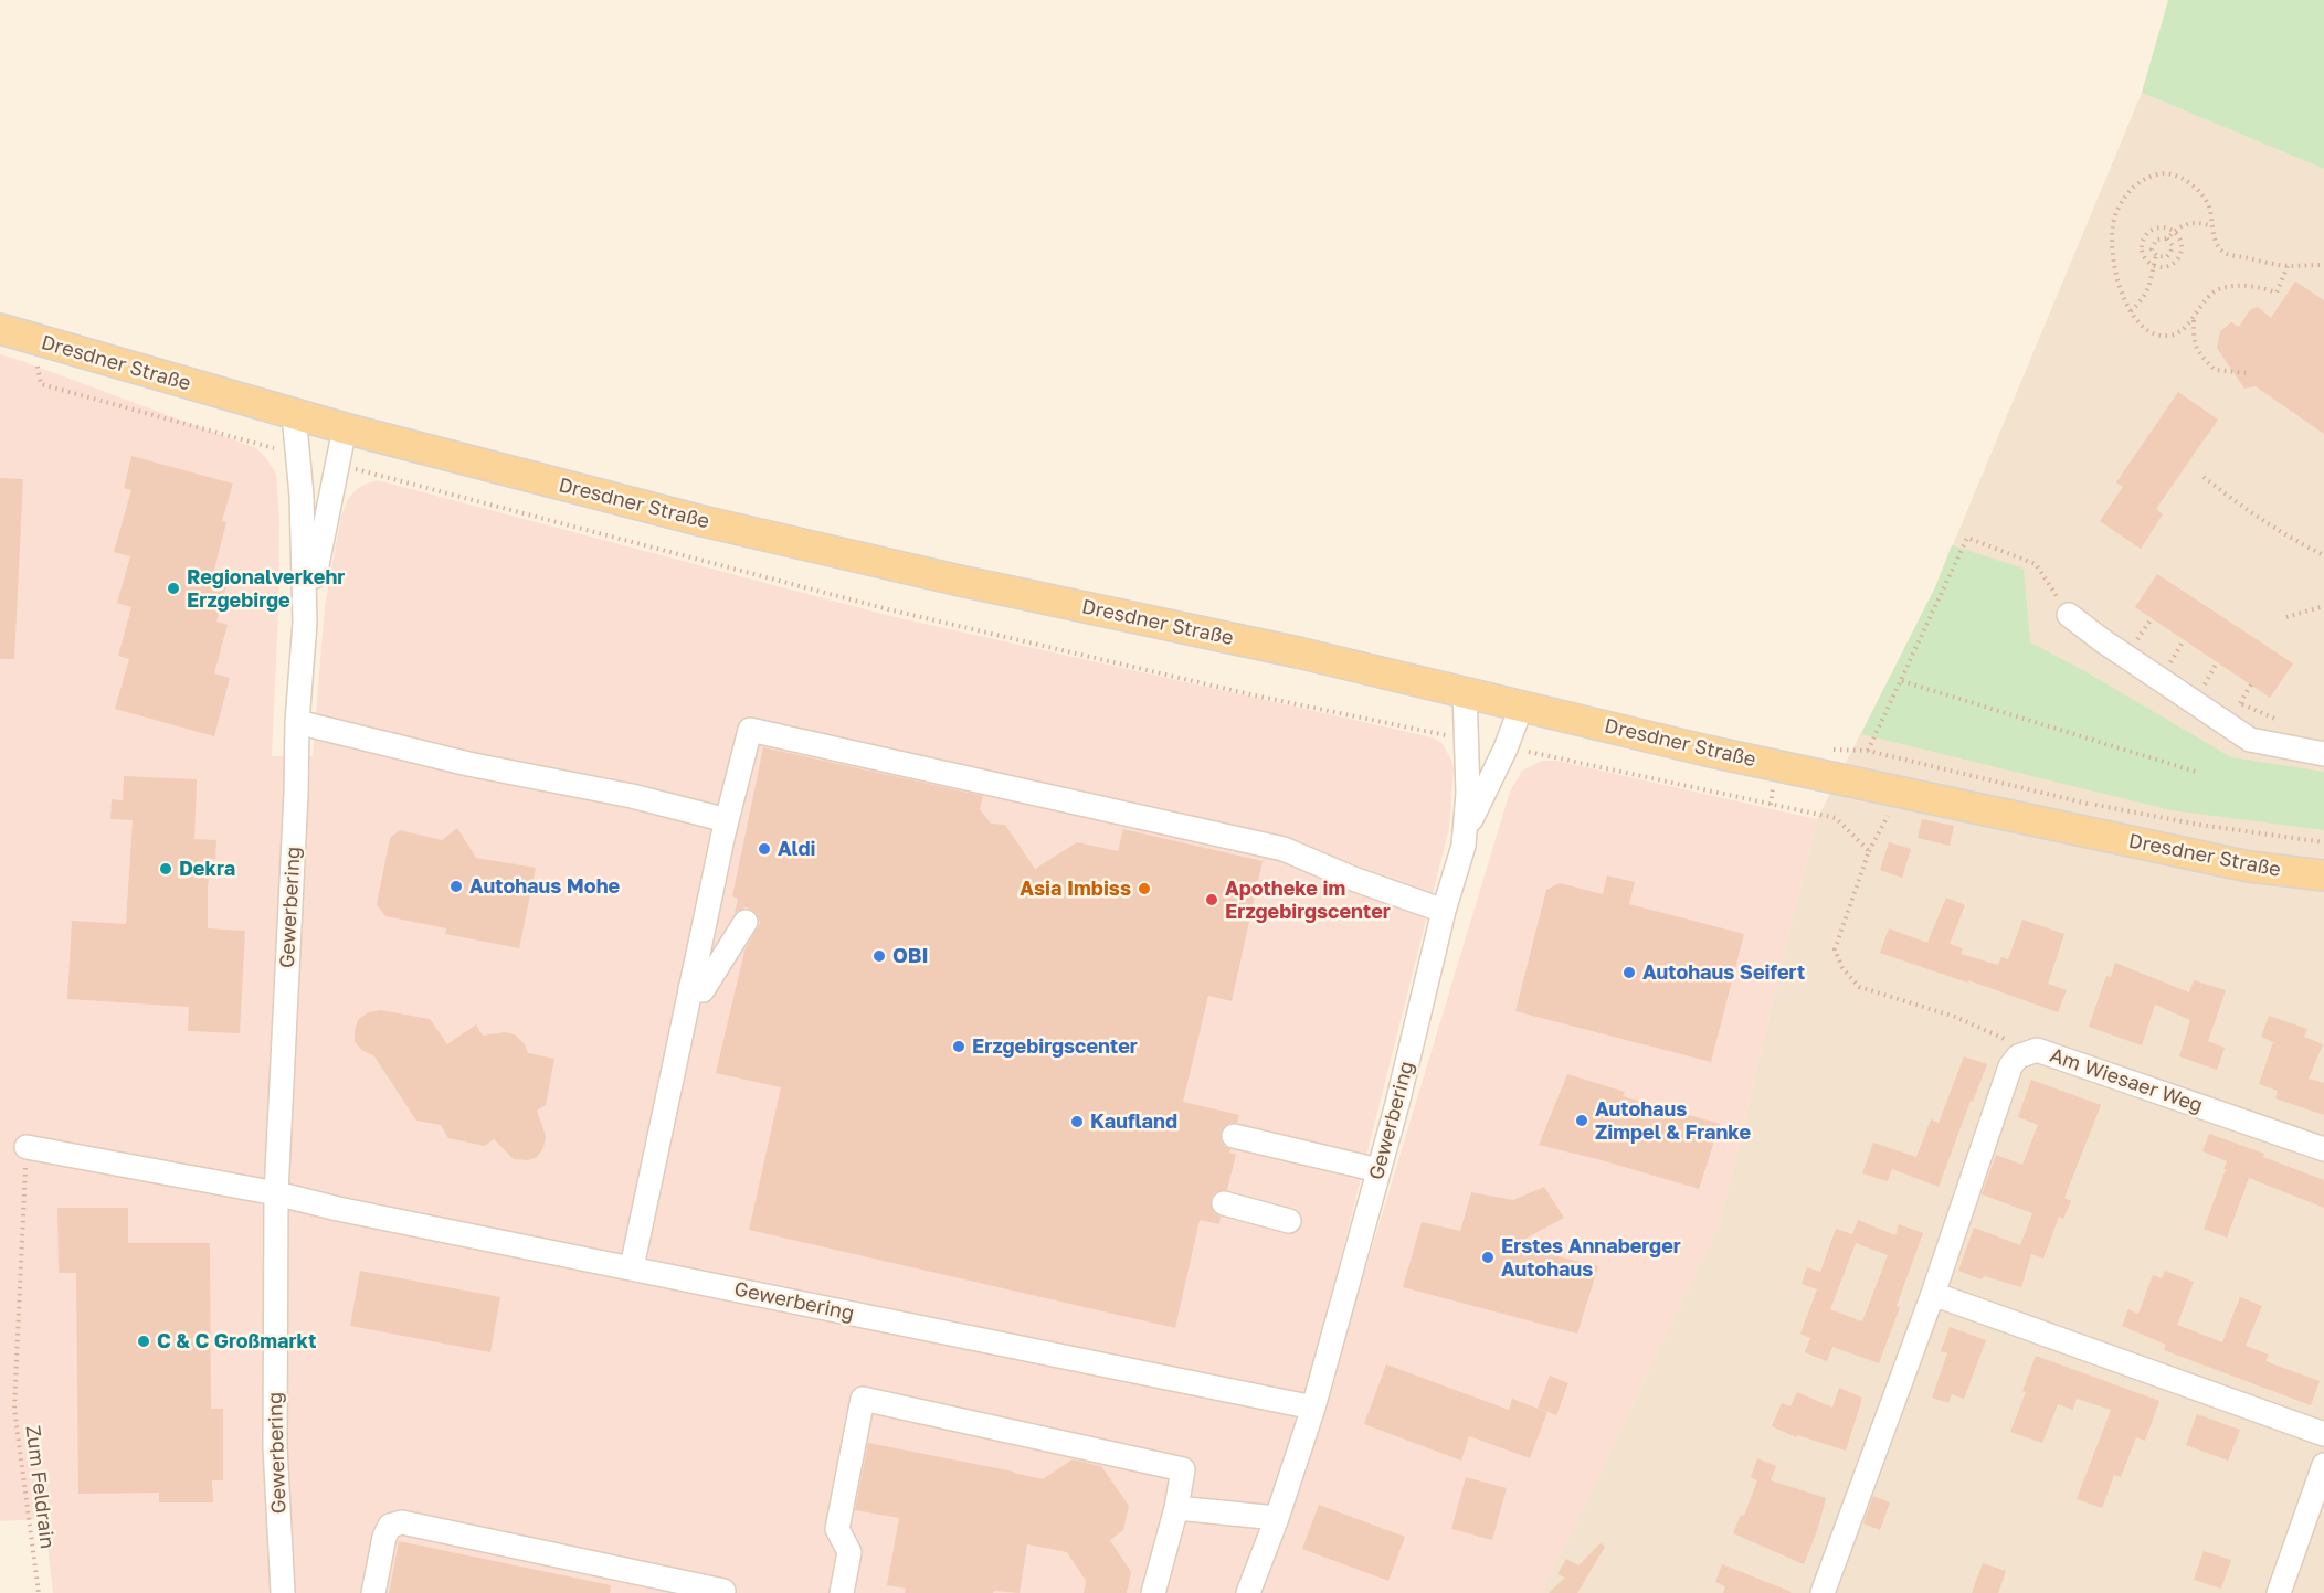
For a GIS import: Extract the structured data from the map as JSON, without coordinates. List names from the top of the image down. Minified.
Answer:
{"streets":{"main road":["Dresdner Straße"],"street":["Gewerbering","Am Wiesaer Weg"],"path":["Zum Feldrain"]},"crossings":[["Dresdner Straße","Gewerbering"],["Gewerbering","Zum Feldrain"]],"places":["Regionalverkehr Erzgebirge","Aldi","Dekra","Autohaus Mohe","Asia Imbiss","Apotheke im Erzgebirgscenter","OBI","Autohaus Seifert","Erzgebirgscenter","Autohaus Zimpel & Franke","Kaufland","Erstes Annaberger Autohaus","C & C Großmarkt"]}
